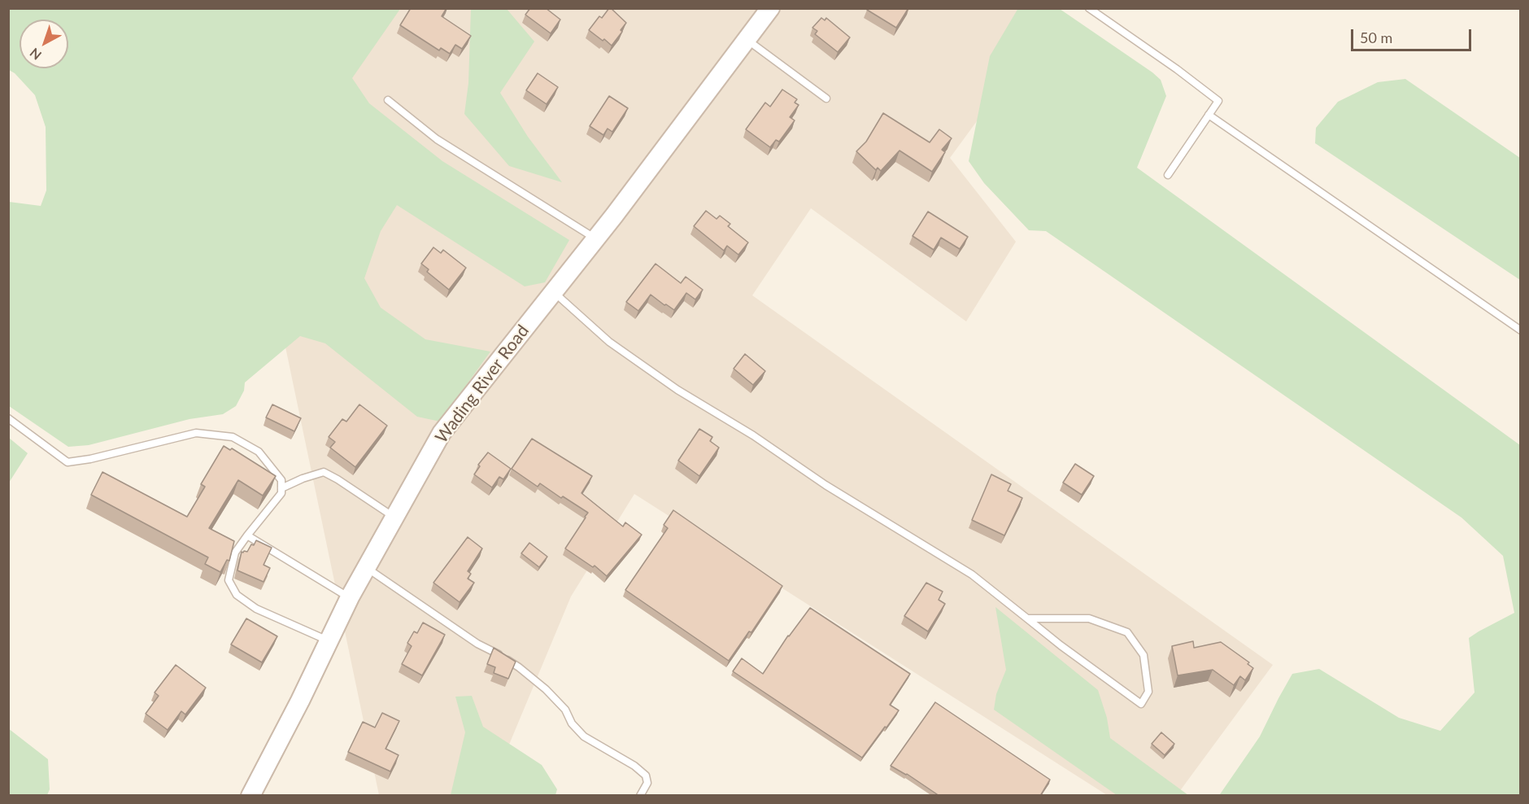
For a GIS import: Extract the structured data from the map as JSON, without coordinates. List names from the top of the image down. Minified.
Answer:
{"streets":{"main road":["Wading River Road"]},"scale_bar":"50 m","north":"bottom left"}
